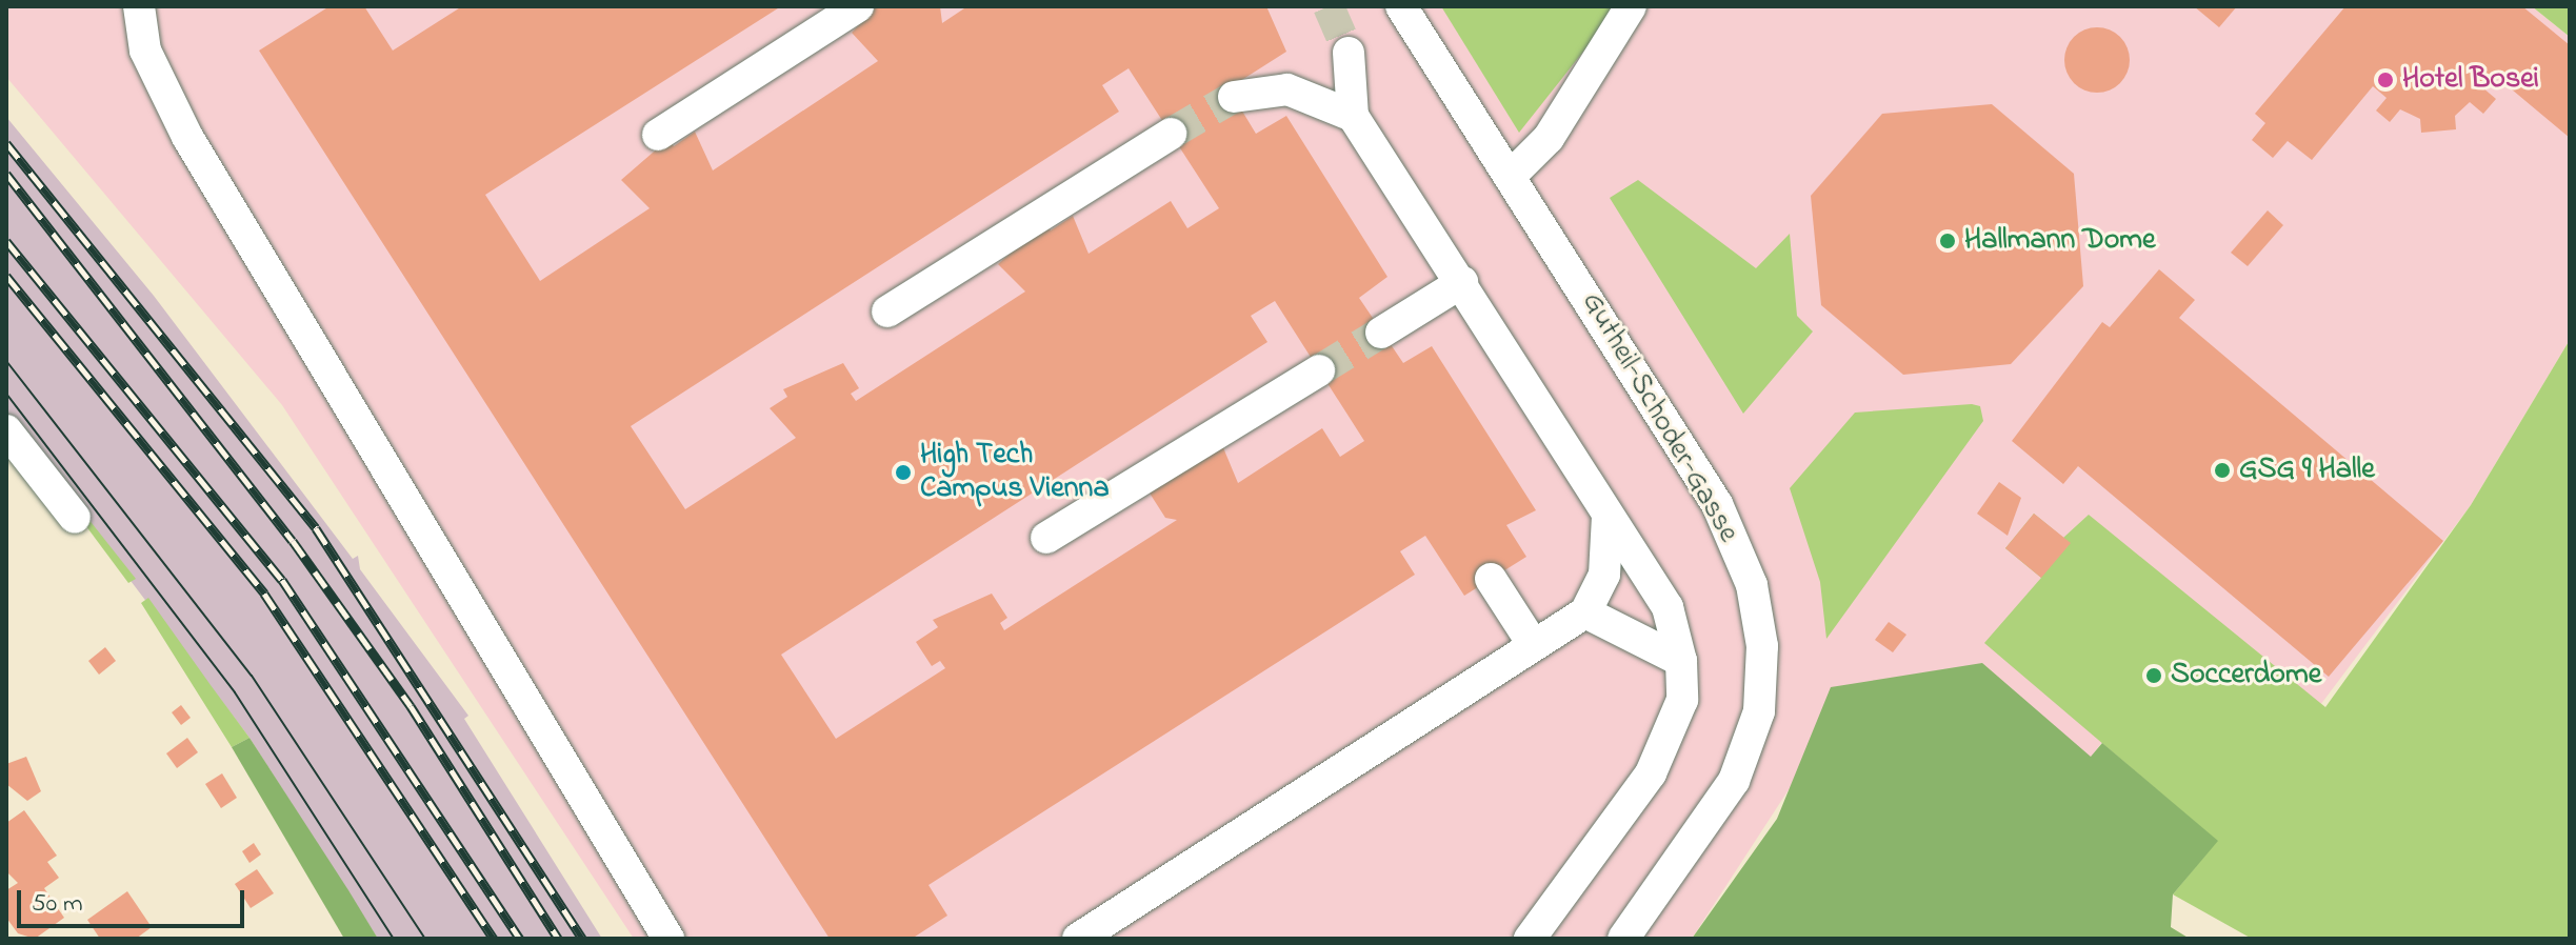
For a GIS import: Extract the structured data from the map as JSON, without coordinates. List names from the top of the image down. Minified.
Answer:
{"streets":{"street":["Gutheil-Schoder-Gasse"]},"places":["Hotel Bosei","Hallmann Dome","GSG 9 Halle","High Tech Campus Vienna","Soccerdome"],"scale_bar":"50 m"}
